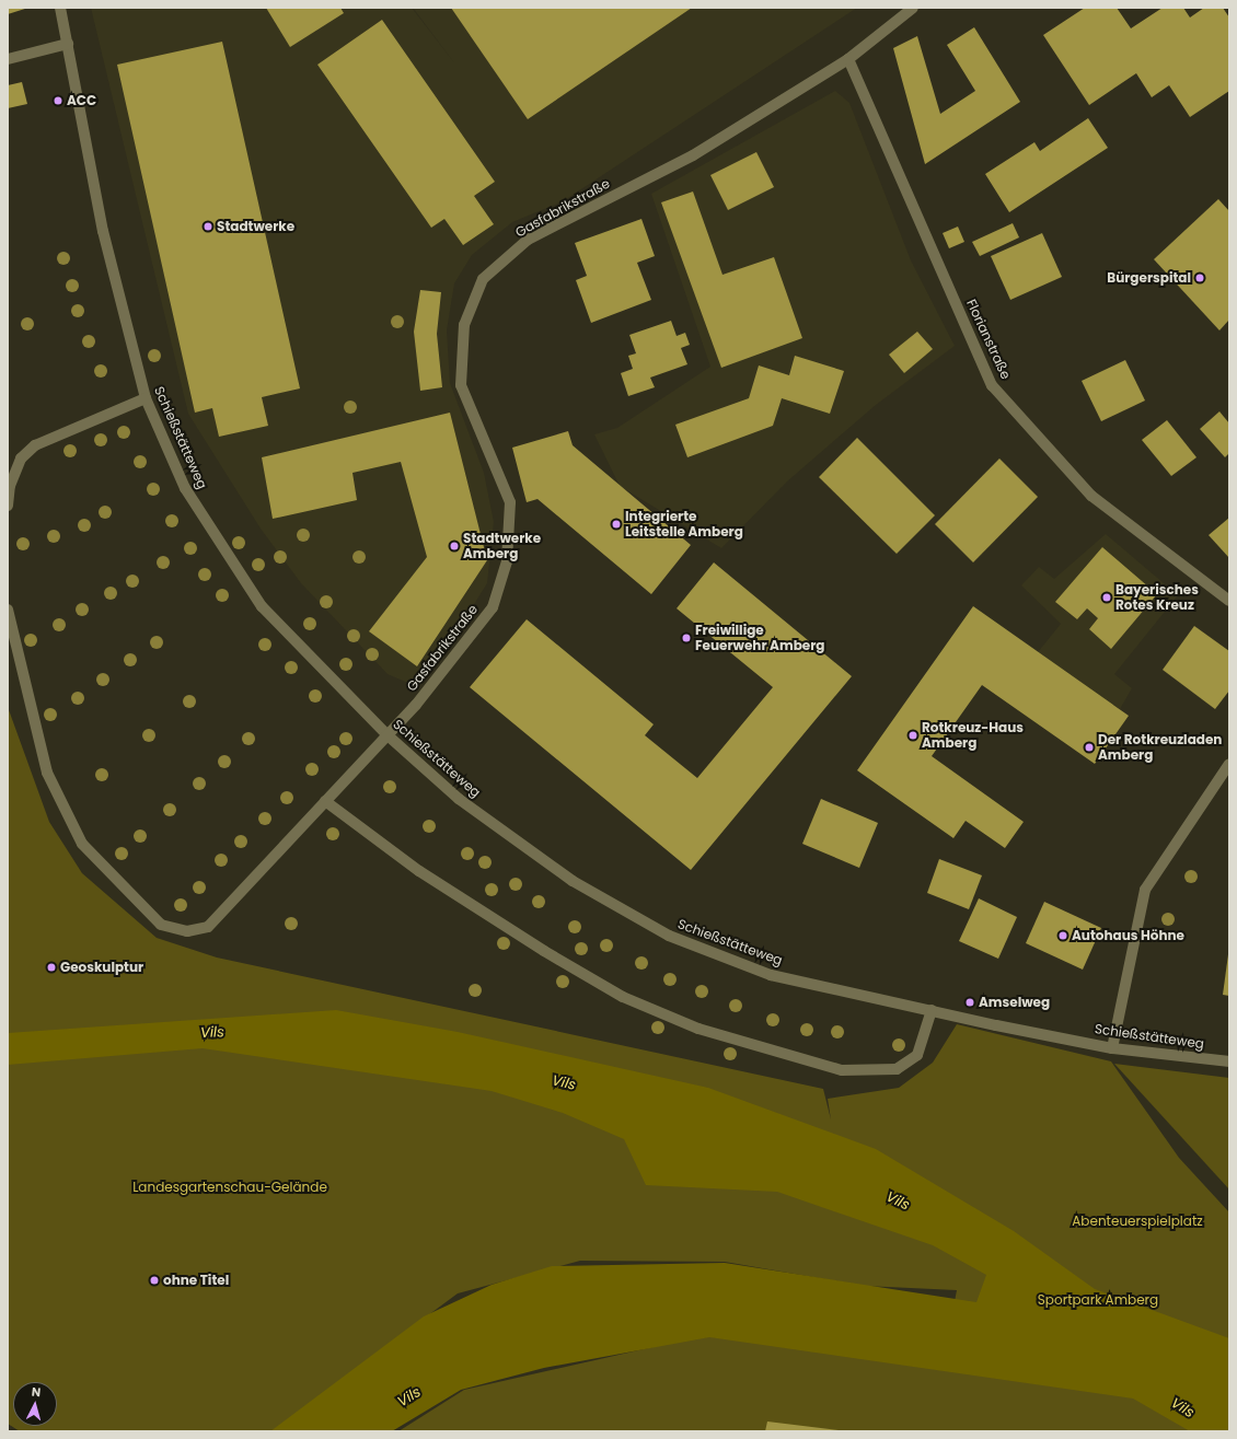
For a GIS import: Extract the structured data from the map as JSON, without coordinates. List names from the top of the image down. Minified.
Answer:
{"streets":{"street":["Gasfabrikstraße","Florianstraße","Schießstätteweg"]},"crossings":[["Gasfabrikstraße","Florianstraße"],["Gasfabrikstraße","Schießstätteweg"]],"water":["Vils"],"parks":["Landesgartenschau-Gelände","Abenteuerspielplatz","Sportpark Amberg"],"places":["ACC","Stadtwerke","Bürgerspital","Integrierte Leitstelle Amberg","Stadtwerke Amberg","Bayerisches Rotes Kreuz","Freiwillige Feuerwehr Amberg","Rotkreuz-Haus Amberg","Der Rotkreuzladen Amberg","Autohaus Höhne","Geoskulptur","Amselweg","ohne Titel"],"north":"top"}
